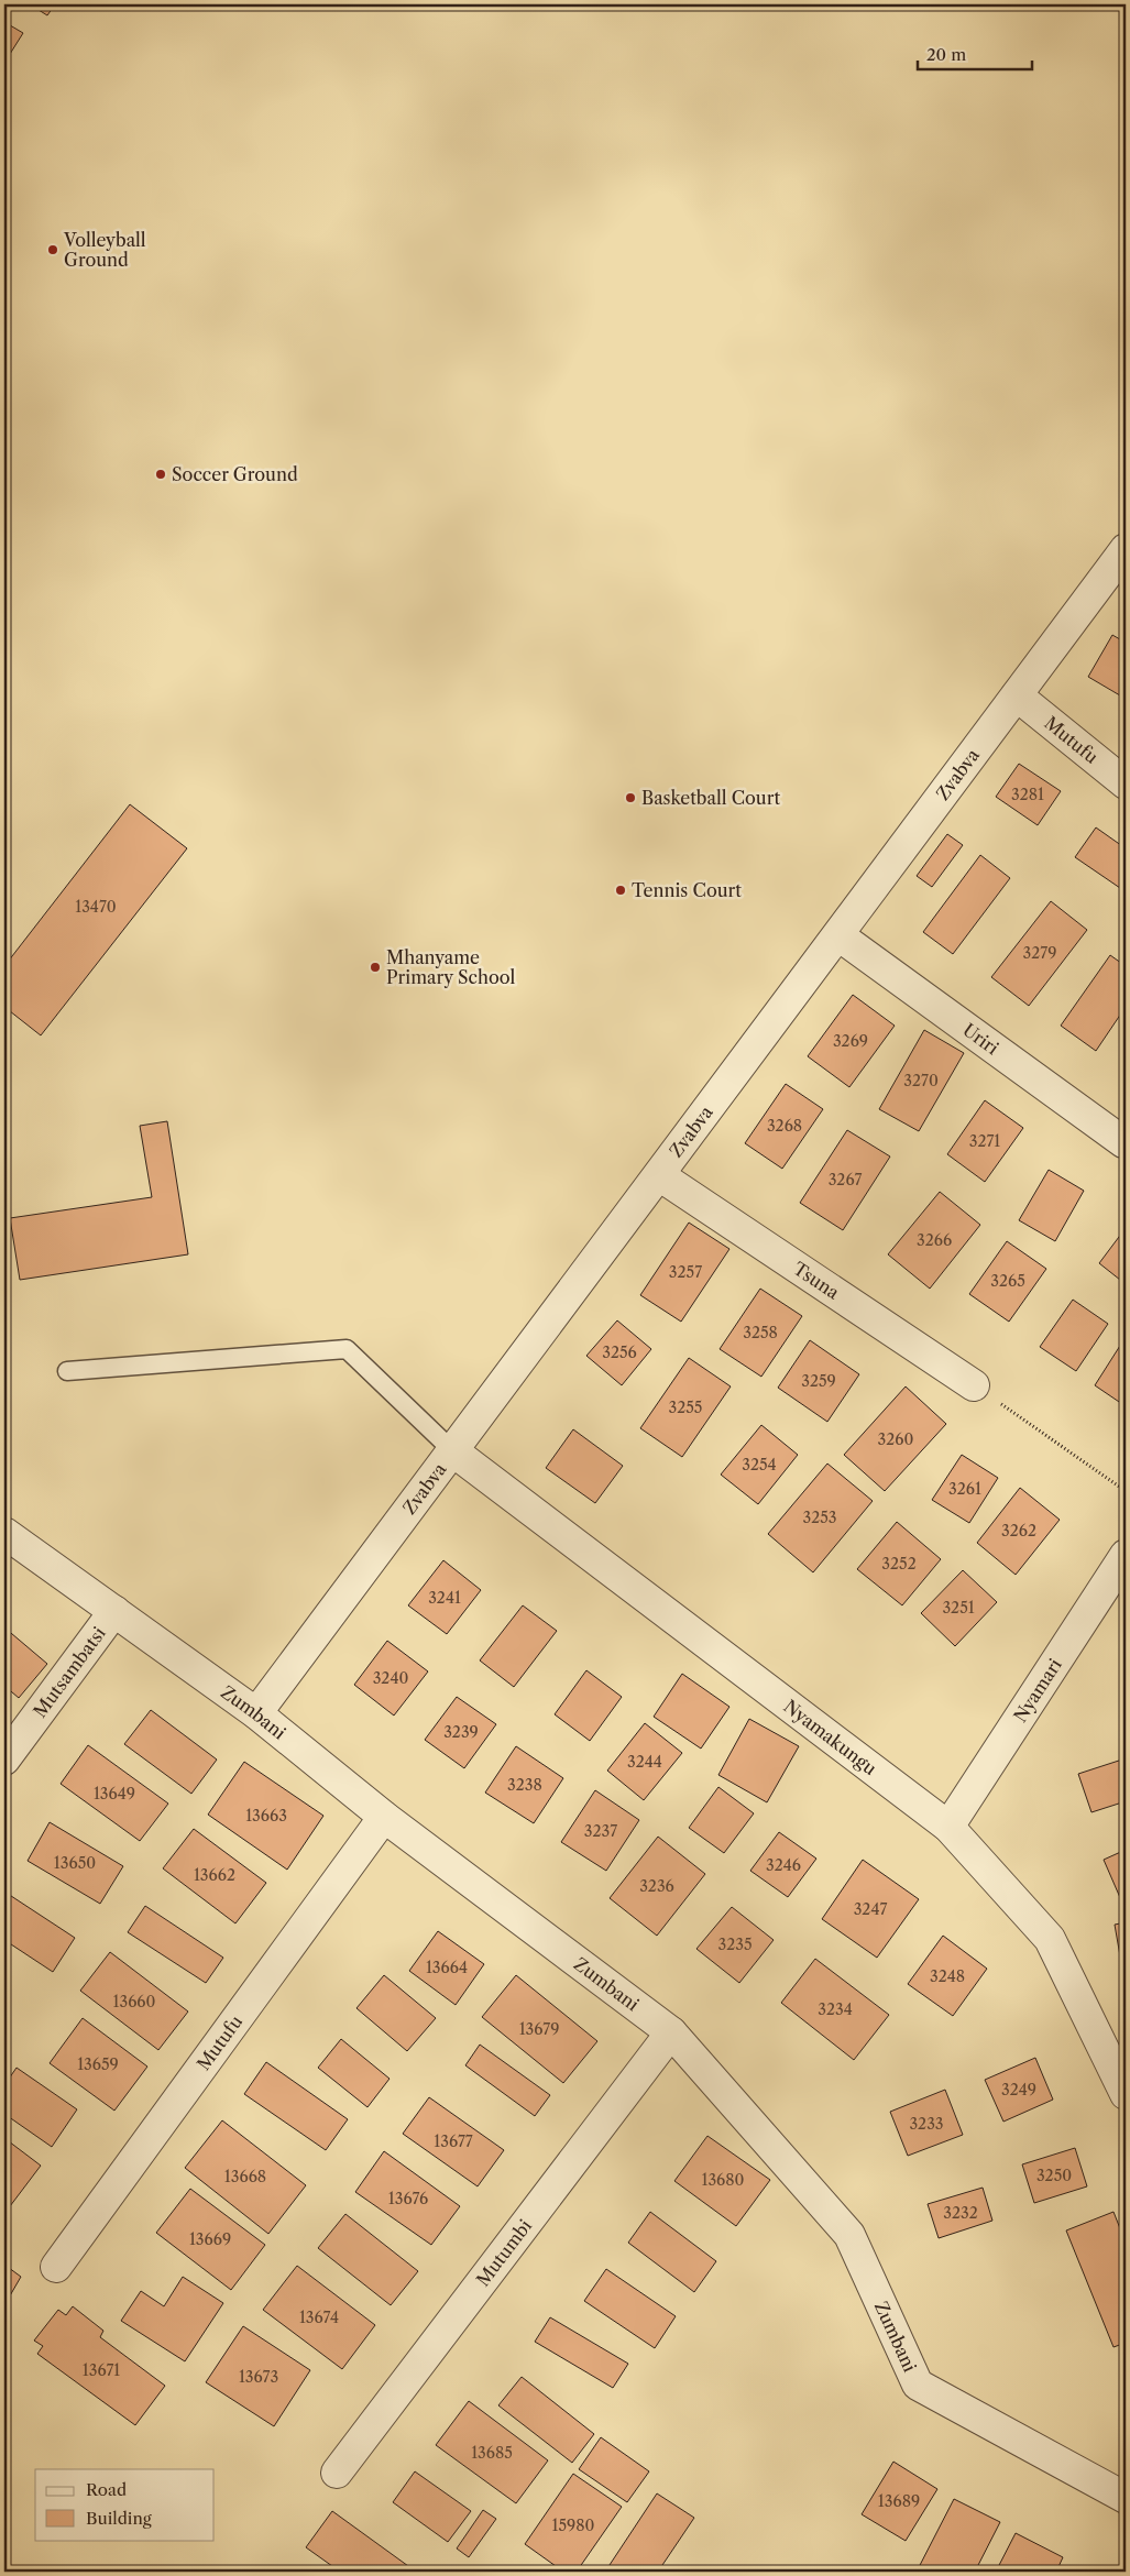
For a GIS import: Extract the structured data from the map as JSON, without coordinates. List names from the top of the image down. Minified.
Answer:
{"streets":{"street":["Mutufu","Zvabva","Uriri","Tsuna","Mutsambatsi","Nyamari","Zumbani","Nyamakungu","Mutumbi"]},"crossings":[["Mutufu","Zvabva"],["Mutufu","Zumbani"],["Zvabva","Uriri"],["Zvabva","Tsuna"],["Zvabva","Zumbani"],["Zvabva","Nyamakungu"],["Mutsambatsi","Zumbani"],["Nyamari","Nyamakungu"],["Zumbani","Mutumbi"]],"places":["Volleyball Ground","Soccer Ground","Basketball Court","Tennis Court","Mhanyame Primary School"],"house_numbers":["3281","13470","3279","3269","3270","3268","3271","3267","3266","3257","3265","3258","3256","3259","3255","3260","3254","3261","3253","3262","3252","3241","3251","3240","3239","3244","3238","13649","13663","3237","13650","3246","13662","3236","3247","3235","13664","3248","13660","3234","13679","13659","3249","3233","13677","3250","13668","13680","13676","3232","13669","13674","13671","13673","13685","13689","15980"],"legend":["Road","Building"],"scale_bar":"20 m"}
